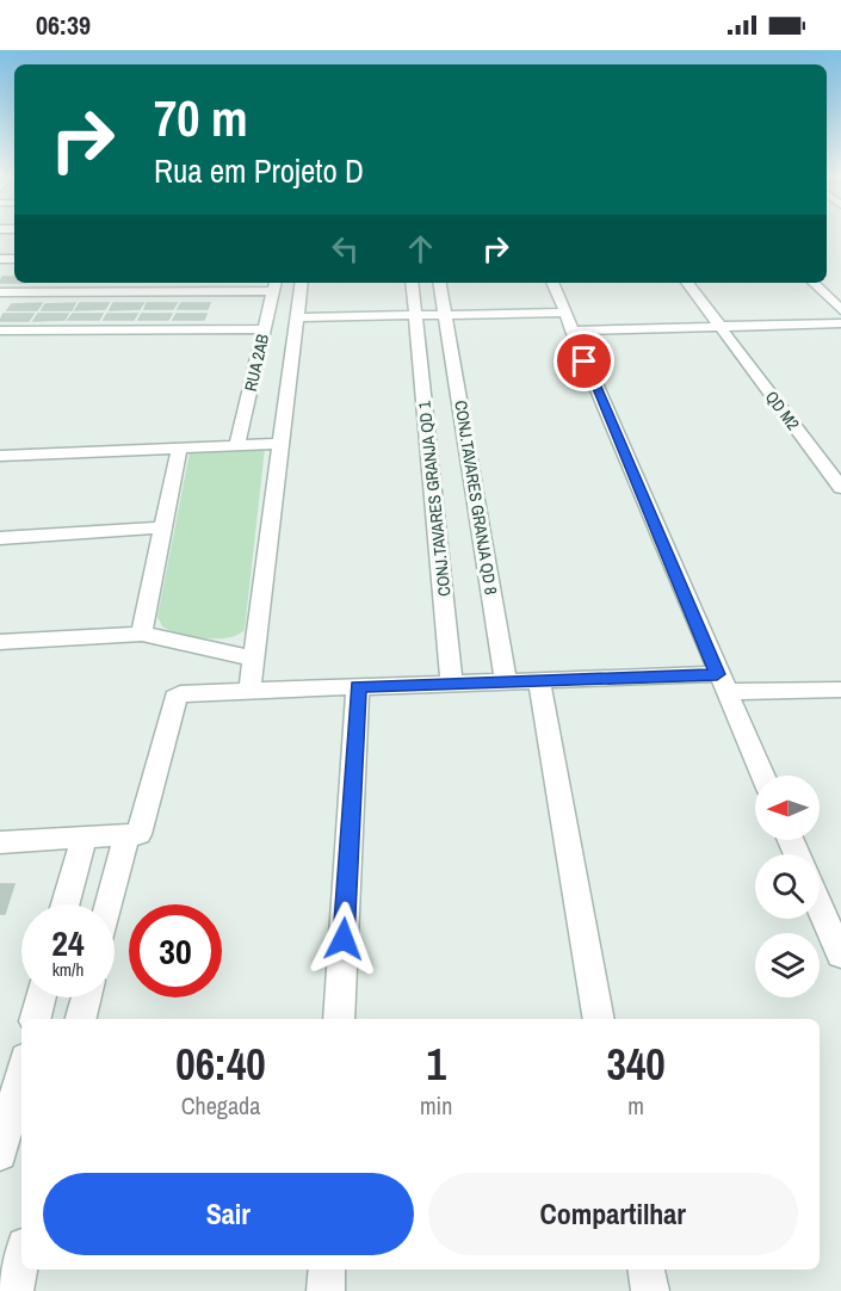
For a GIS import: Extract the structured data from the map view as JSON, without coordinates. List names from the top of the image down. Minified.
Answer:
{"streets":{"street":["RUA 2AB","QD M2","CONJ.TAVARES GRANJA QD 8","CONJ.TAVARES GRANJA QD 1"]},"north":"left","page":{"status":"06:39","turn":["70 m","Rua em Projeto D"],"speed":"24 km/h","limit":"30","eta":["06:40","Chegada","1","min","340","m"],"buttons":["Sair","Compartilhar"]}}
